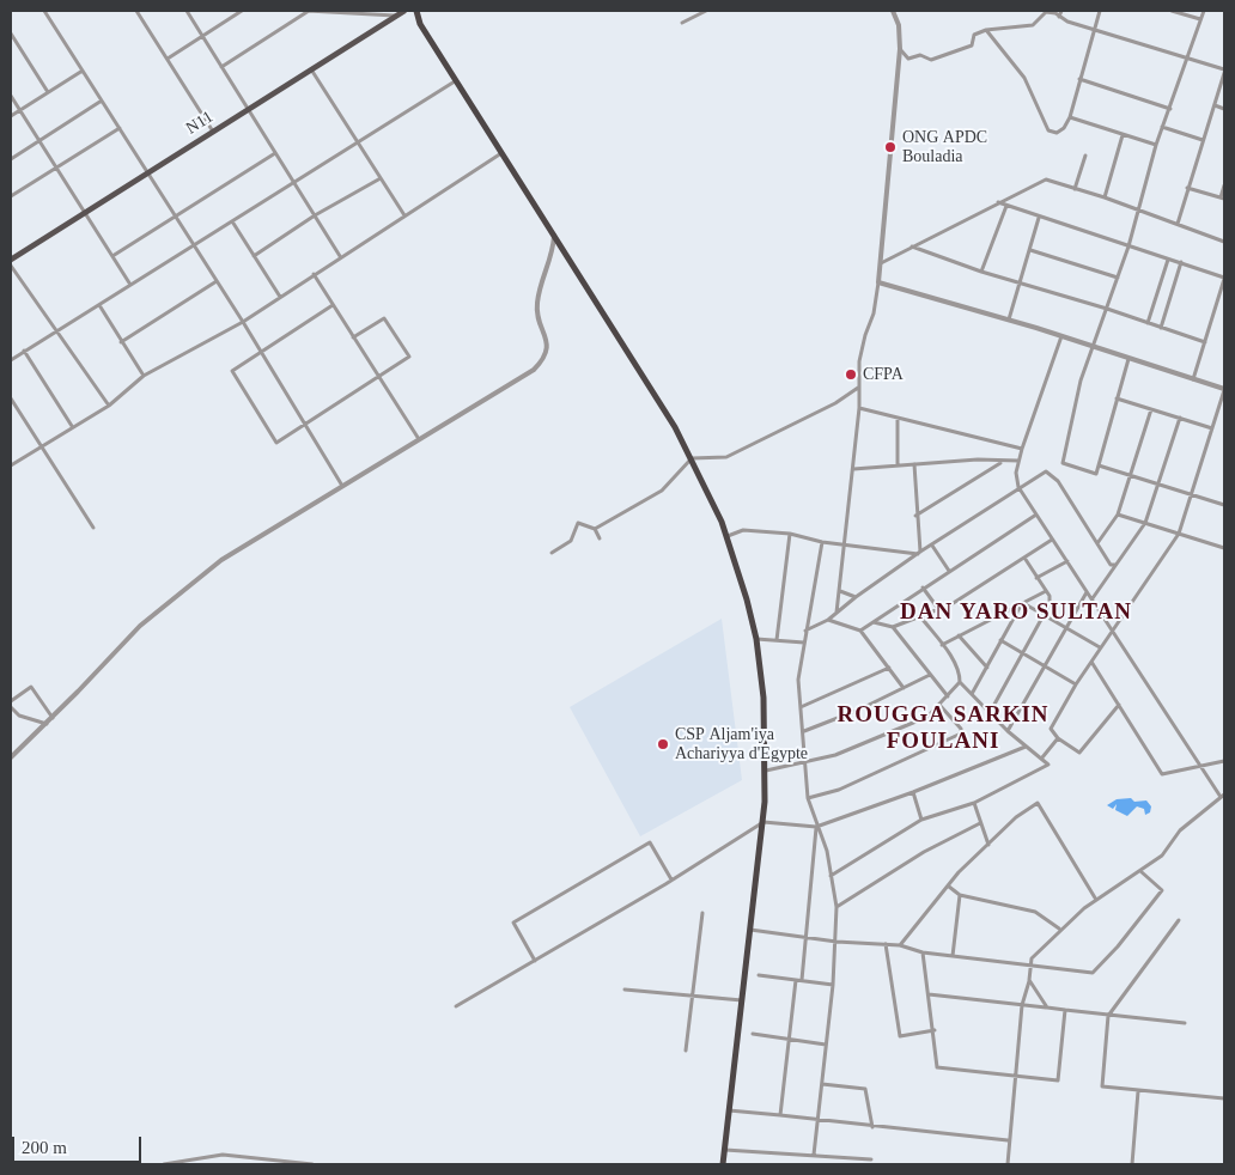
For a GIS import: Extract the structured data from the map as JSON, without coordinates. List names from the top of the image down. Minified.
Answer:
{"streets":{"main road":["N11"]},"districts":["DAN YARO SULTAN","ROUGGA SARKIN FOULANI"],"places":["ONG APDC Bouladia","CFPA","CSP Aljam'iya Achariyya d'Egypte"],"scale_bar":"200 m"}
